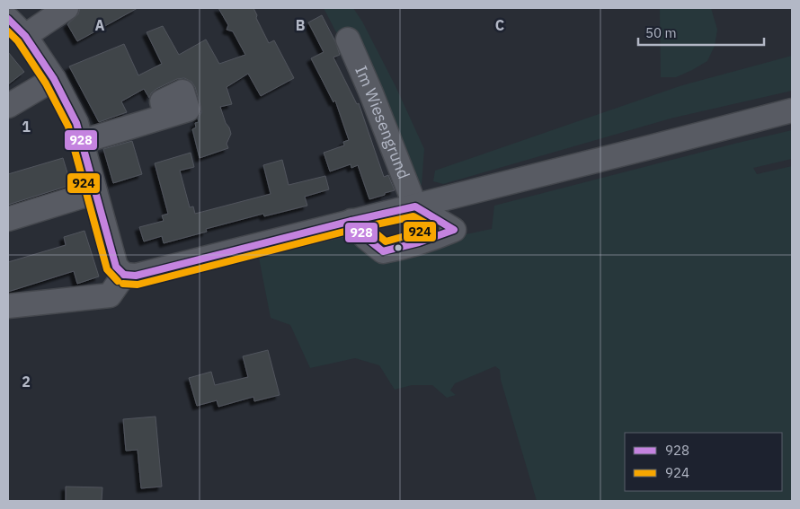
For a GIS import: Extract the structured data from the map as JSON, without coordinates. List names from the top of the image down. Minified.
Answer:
{"streets":{"street":["Im Wiesengrund"]},"lines":["transit line 928","transit line 924"],"legend":["928","924"],"scale_bar":"50 m","grid":{"columns":["A","B","C"],"rows":["1","2"]}}
